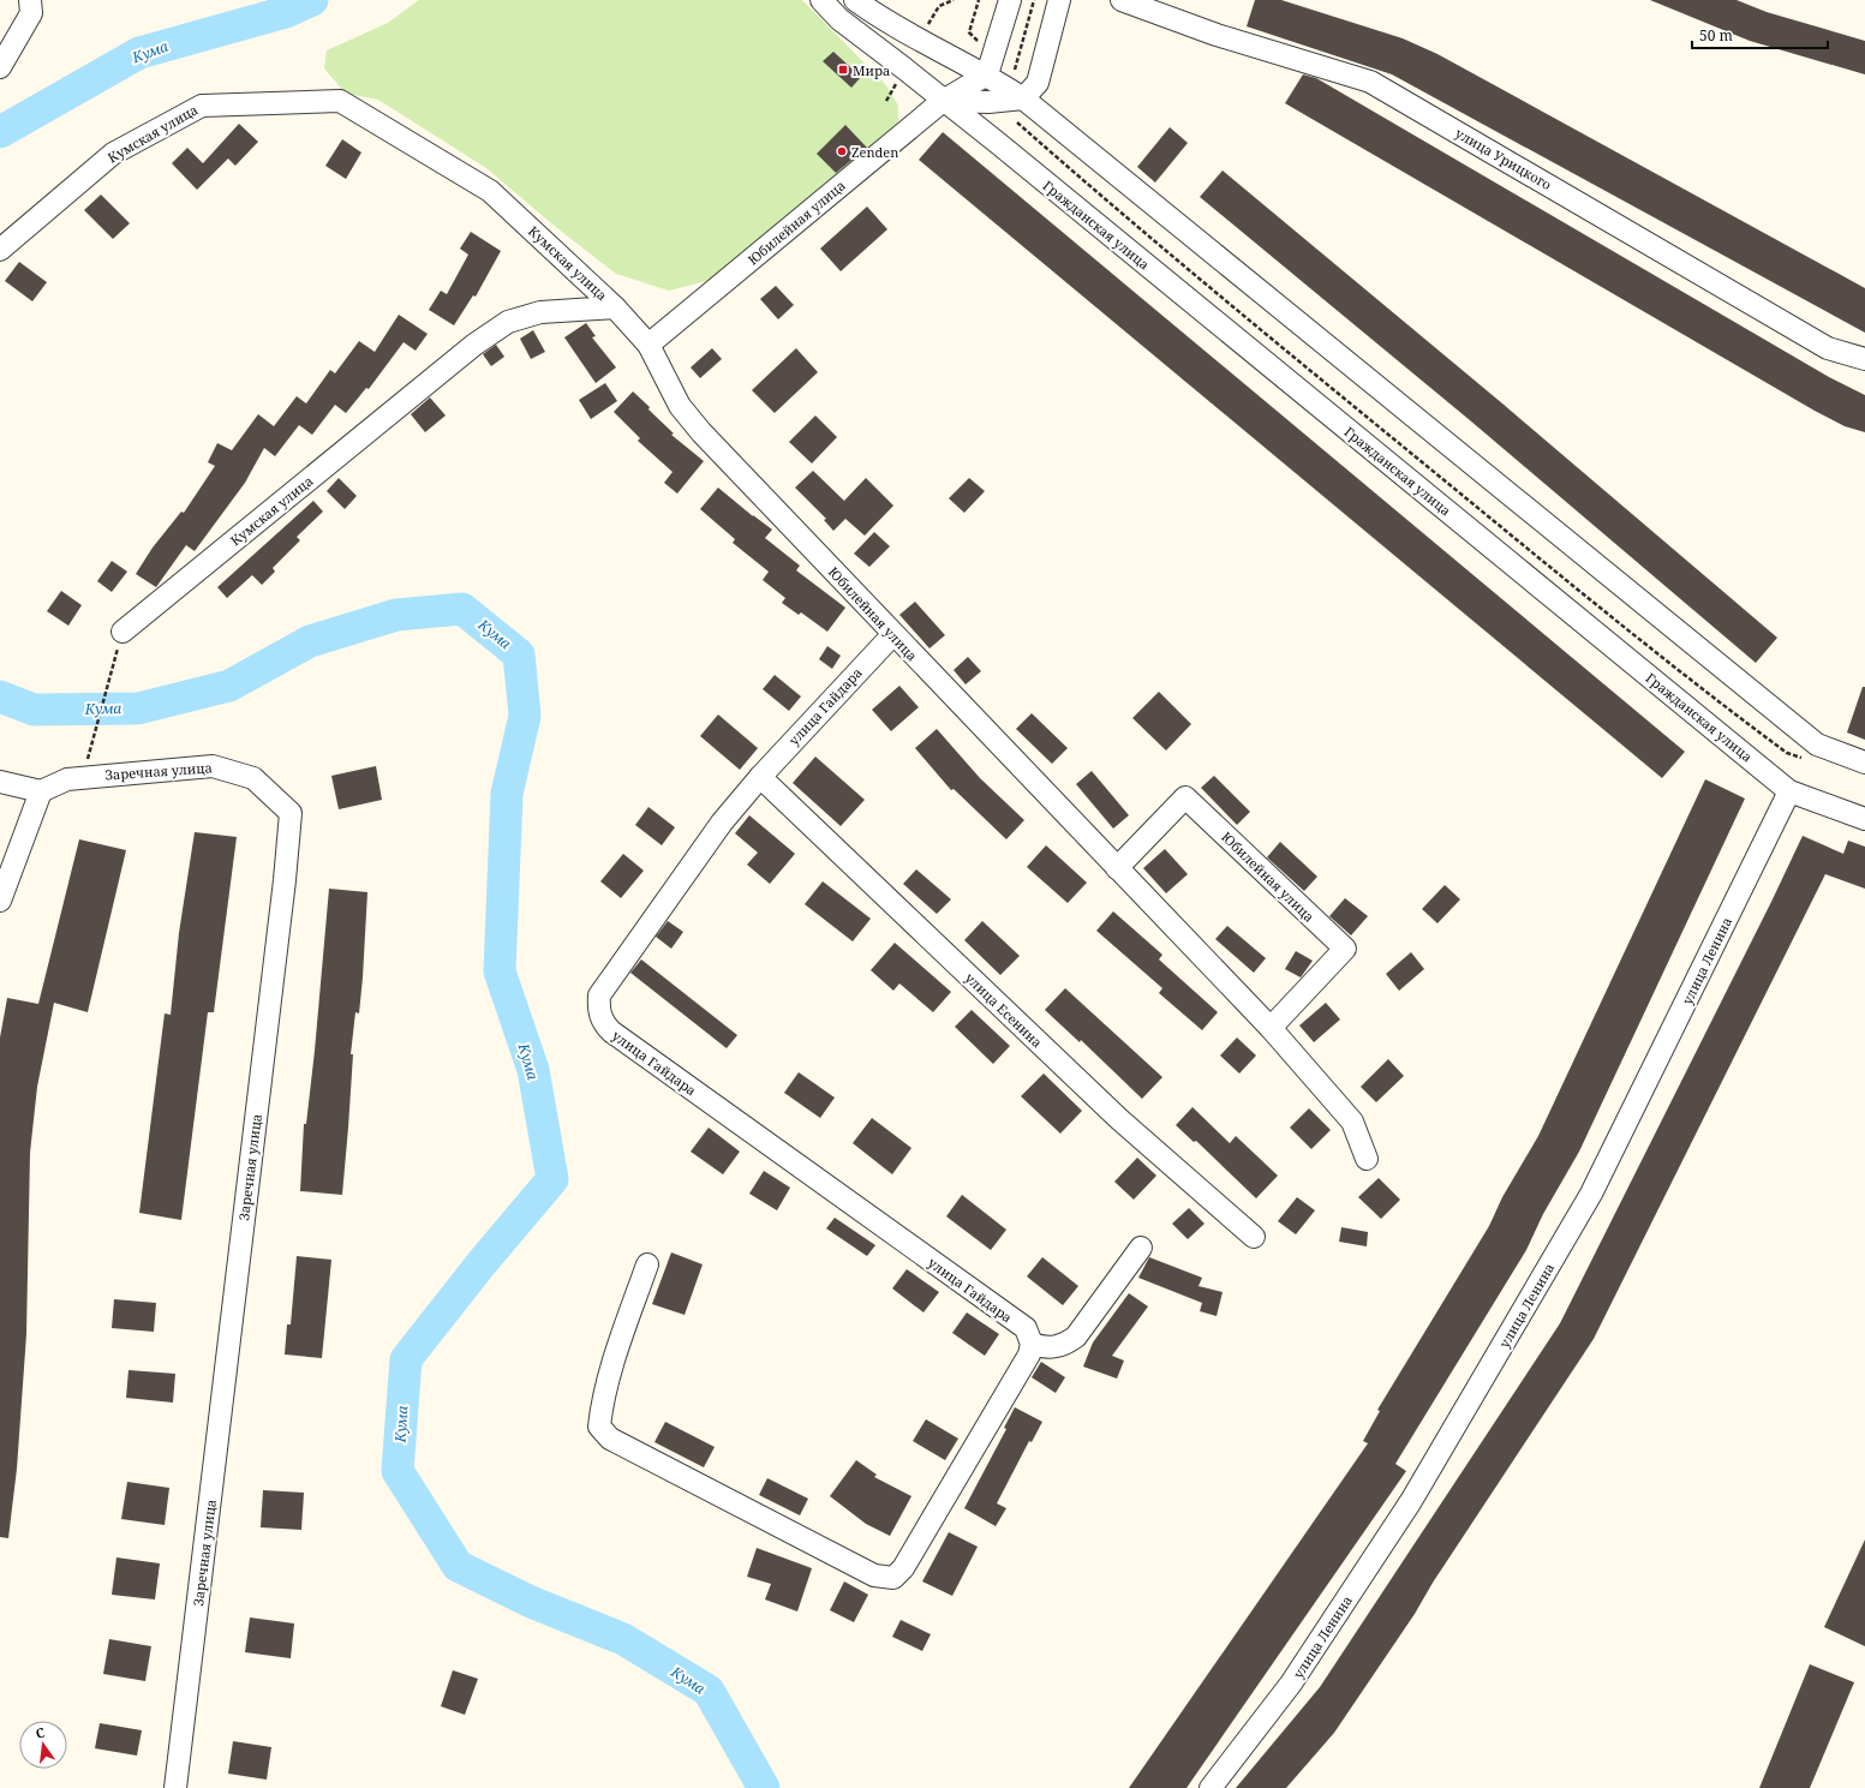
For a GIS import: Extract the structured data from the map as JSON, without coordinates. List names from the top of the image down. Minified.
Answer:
{"streets":{"street":["Кумская улица","улица Урицкого","Юбилейная улица","Гражданская улица","улица Гайдара","Заречная улица","улица Ленина","улица Есенина"]},"crossings":[["Кумская улица","Юбилейная улица"],["Юбилейная улица","Гражданская улица"],["Юбилейная улица","улица Гайдара"],["Гражданская улица","улица Ленина"],["улица Гайдара","улица Есенина"]],"water":["Кума"],"places":{"transit":["Мира"],"other":["Zenden"]},"scale_bar":"50 m","north":"top"}
